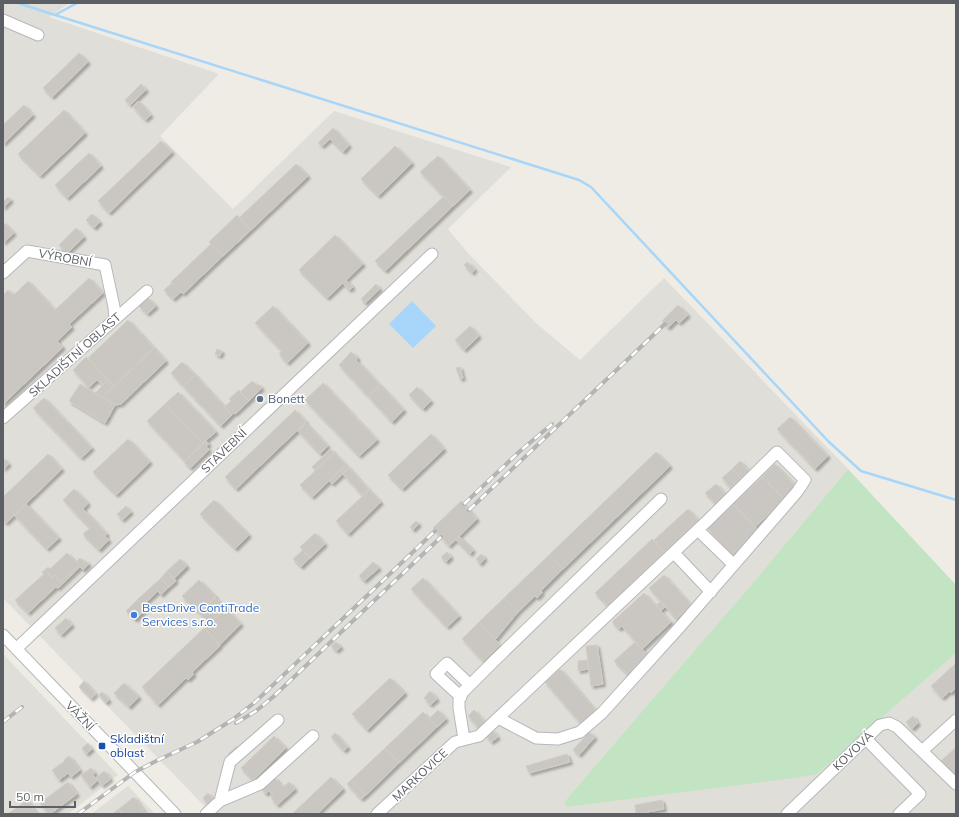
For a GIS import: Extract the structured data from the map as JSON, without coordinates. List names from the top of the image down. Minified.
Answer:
{"streets":{"street":["VÝROBNÍ","SKLADIŠTNÍ OBLAST","STAVEBNÍ","VÁŽNÍ","KOVOVÁ","MARKOVICE"]},"crossings":[["VÝROBNÍ","SKLADIŠTNÍ OBLAST"],["STAVEBNÍ","VÁŽNÍ"]],"places":{"other":["Bonett","BestDrive ContiTrade Services s.r.o."],"transit":["Skladištní oblast"]},"scale_bar":"50 m"}
